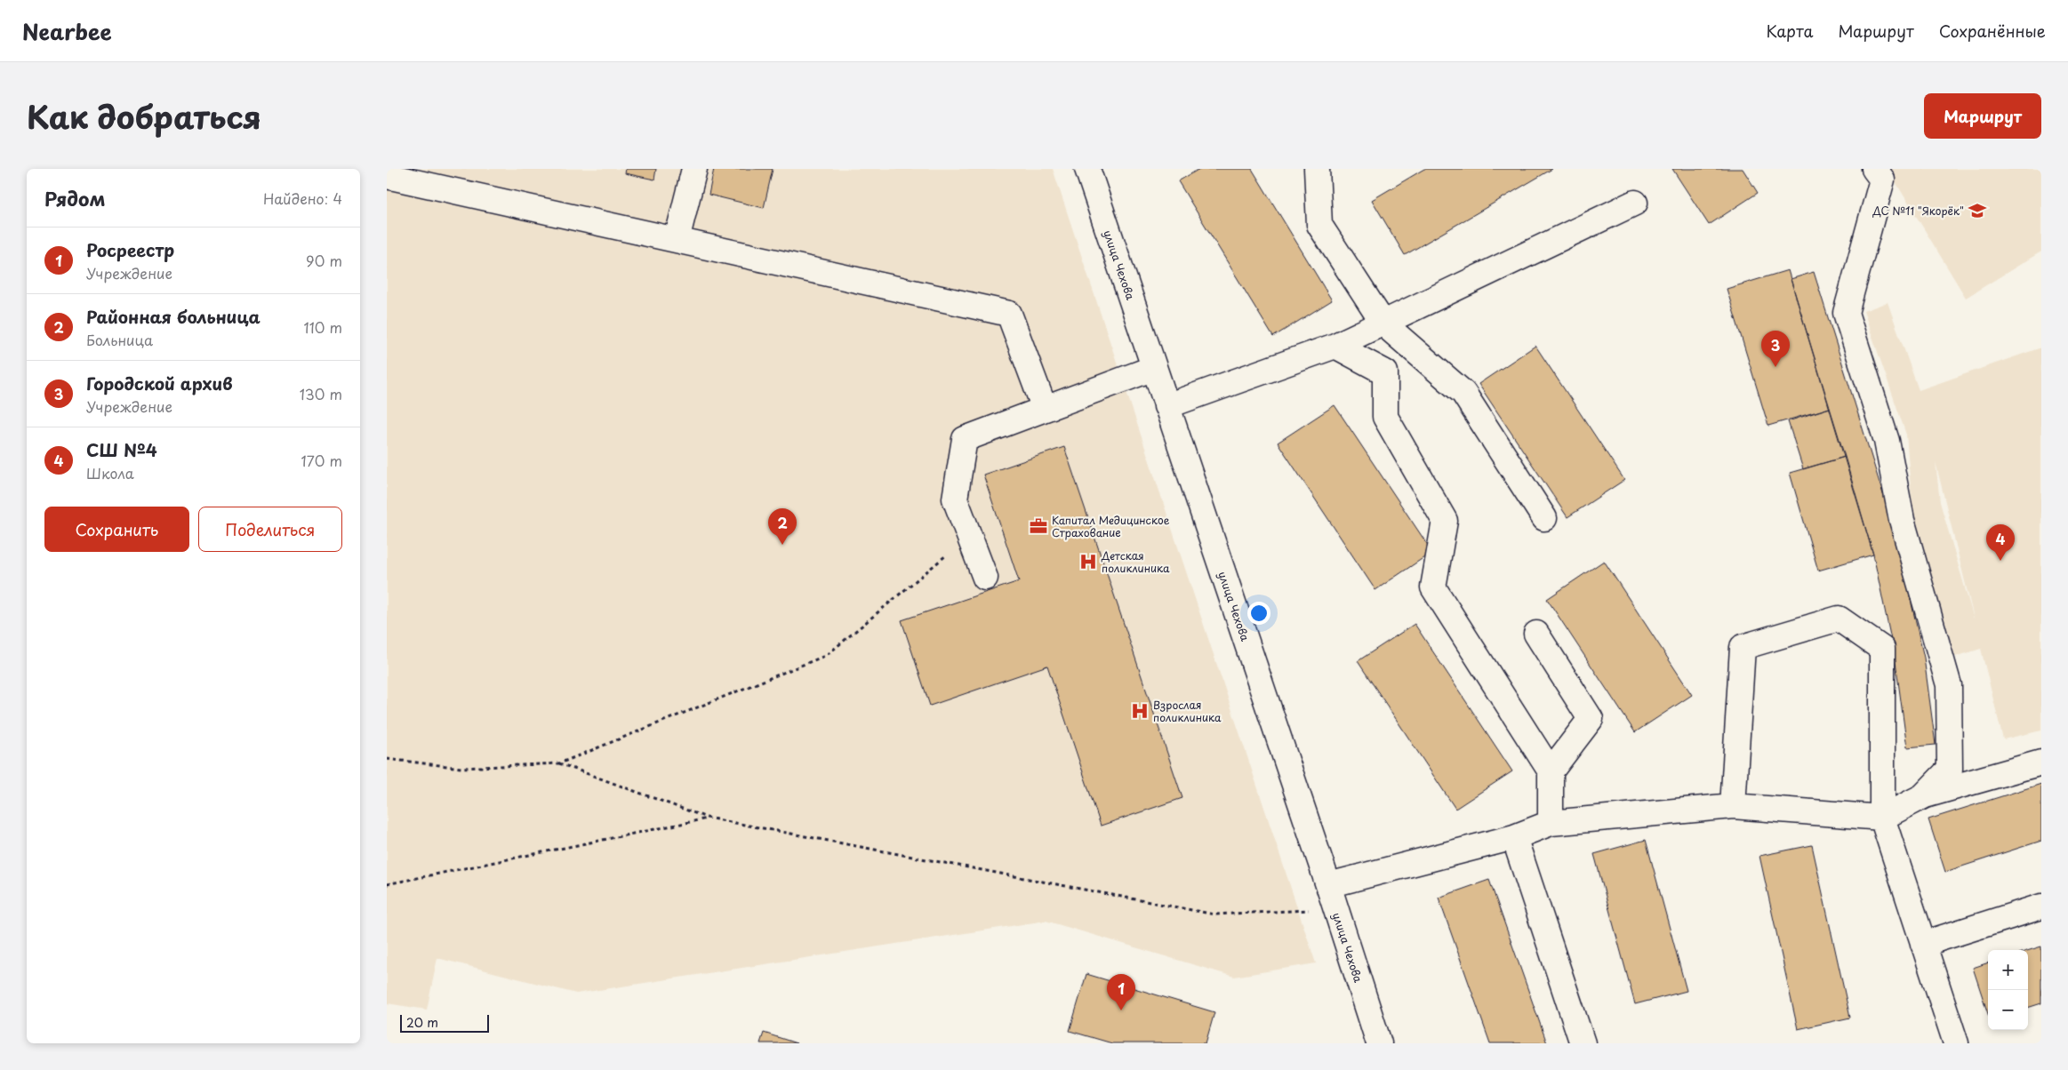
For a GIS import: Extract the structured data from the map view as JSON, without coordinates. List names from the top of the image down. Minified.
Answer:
{"streets":{"street":["улица Чехова"]},"places":{"school or university":["ДС №11 \"Якорёк\""],"office":["Капитал Медицинское Страхование"],"hospital":["Детская поликлиника","Взрослая поликлиника"]},"scale_bar":"20 m","page":{"header":"Nearbee","nav":["Карта","Маршрут","Сохранённые"],"title":"Как добраться","buttons":["Маршрут",["Сохранить","Поделиться"]],"heading":["Рядом","Найдено: 4"],"list":[{"mark":"1","name":"Росреестр","note":"Учреждение","value":"90 m"},{"mark":"2","name":"Районная больница","note":"Больница","value":"110 m"},{"mark":"3","name":"Городской архив","note":"Учреждение","value":"130 m"},{"mark":"4","name":"СШ №4","note":"Школа","value":"170 m"}],"pins":["3","2","4","1"],"map_buttons":["+","−"],"scale":"20 m"}}
